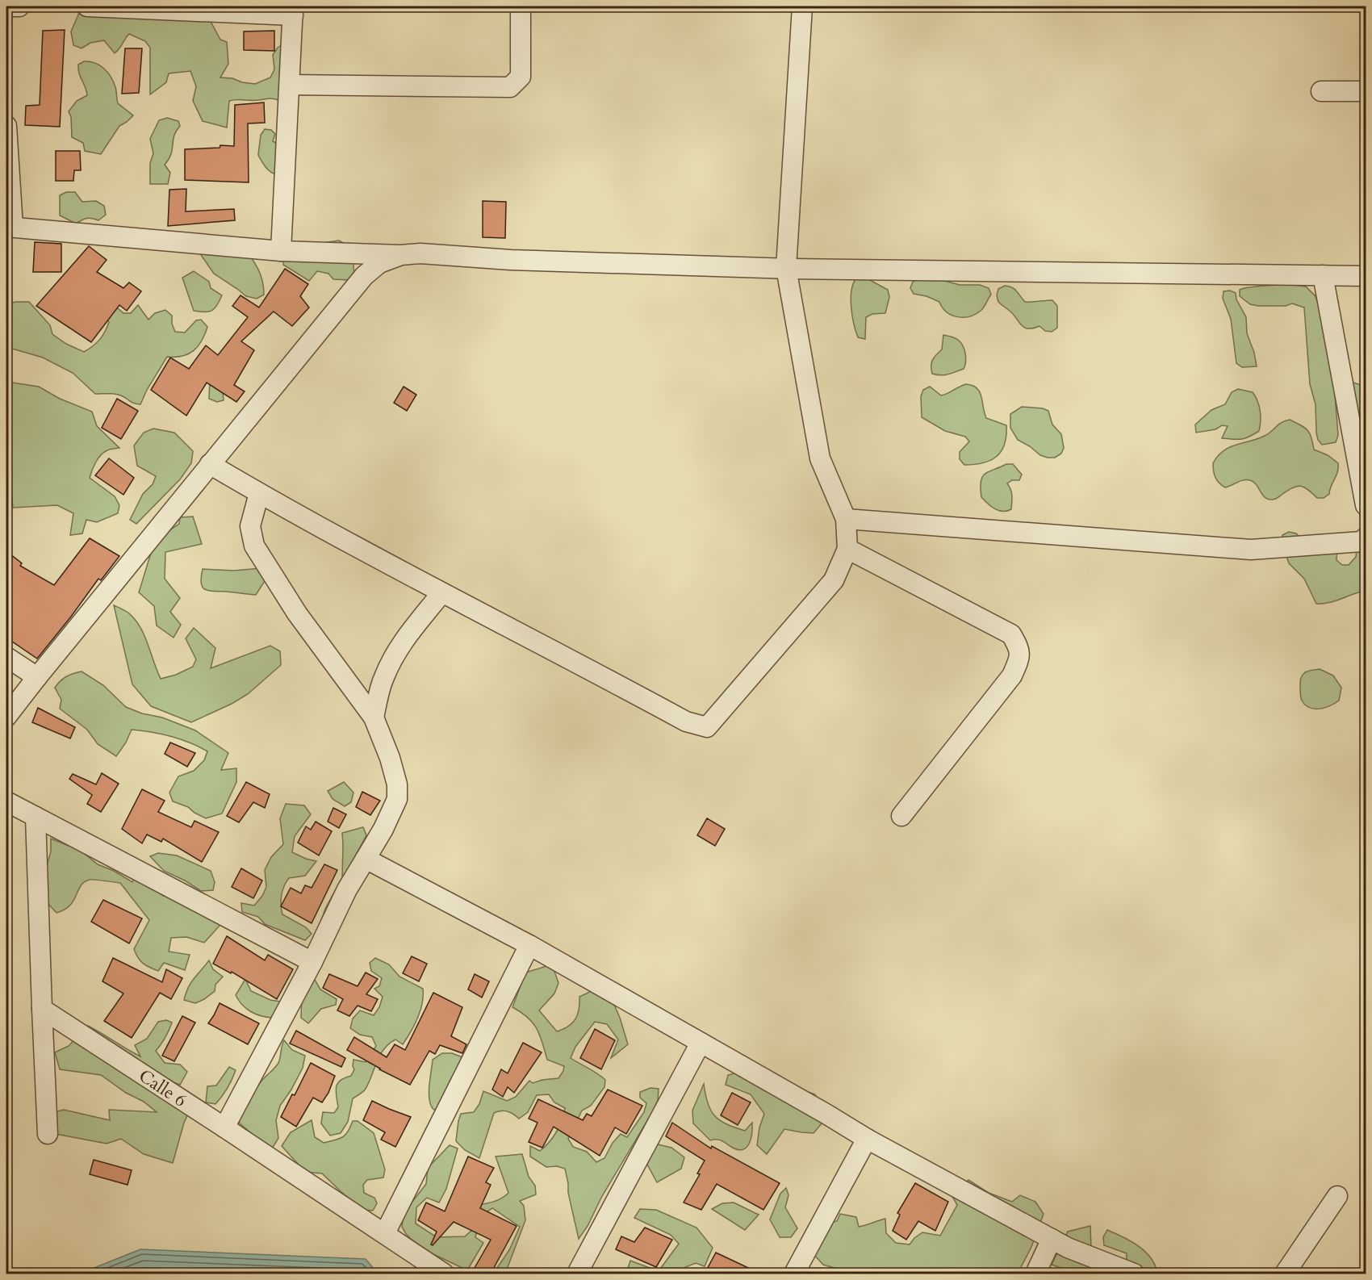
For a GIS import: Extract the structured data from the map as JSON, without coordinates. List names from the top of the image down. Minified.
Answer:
{"streets":{"street":["Calle 6"]}}
